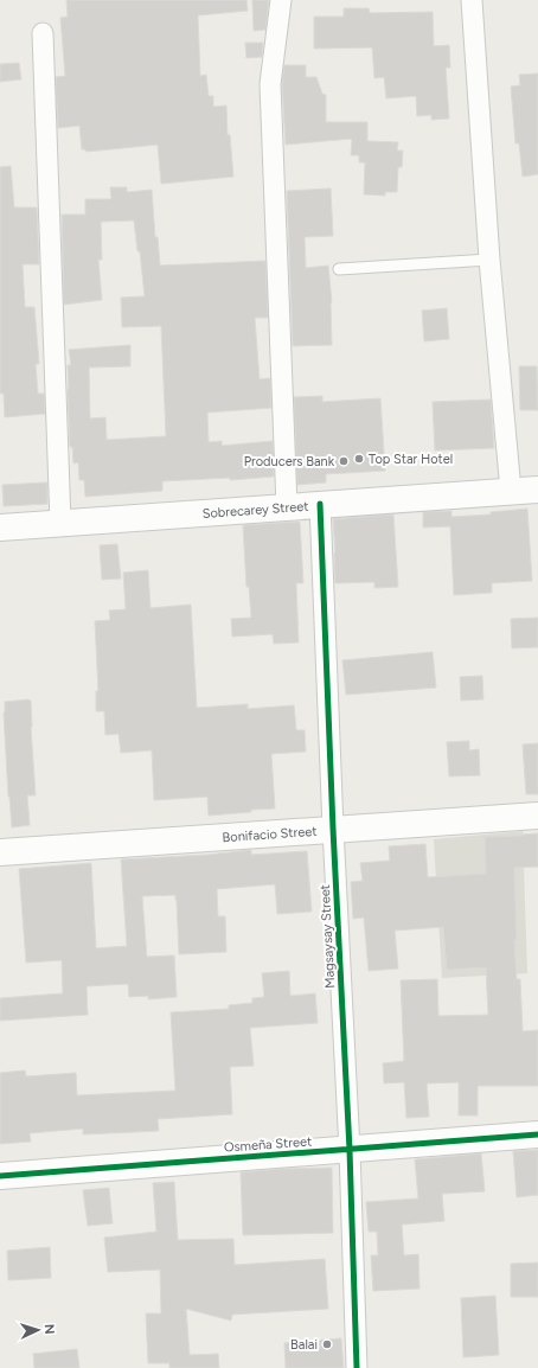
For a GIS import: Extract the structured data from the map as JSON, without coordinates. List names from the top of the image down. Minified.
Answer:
{"streets":{"street":["Sobrecarey Street","Bonifacio Street","Magsaysay Street","Osmeña Street"]},"crossings":[["Sobrecarey Street","Magsaysay Street"],["Bonifacio Street","Magsaysay Street"],["Magsaysay Street","Osmeña Street"]],"places":["Top Star Hotel","Producers Bank","Balai"],"north":"right"}
